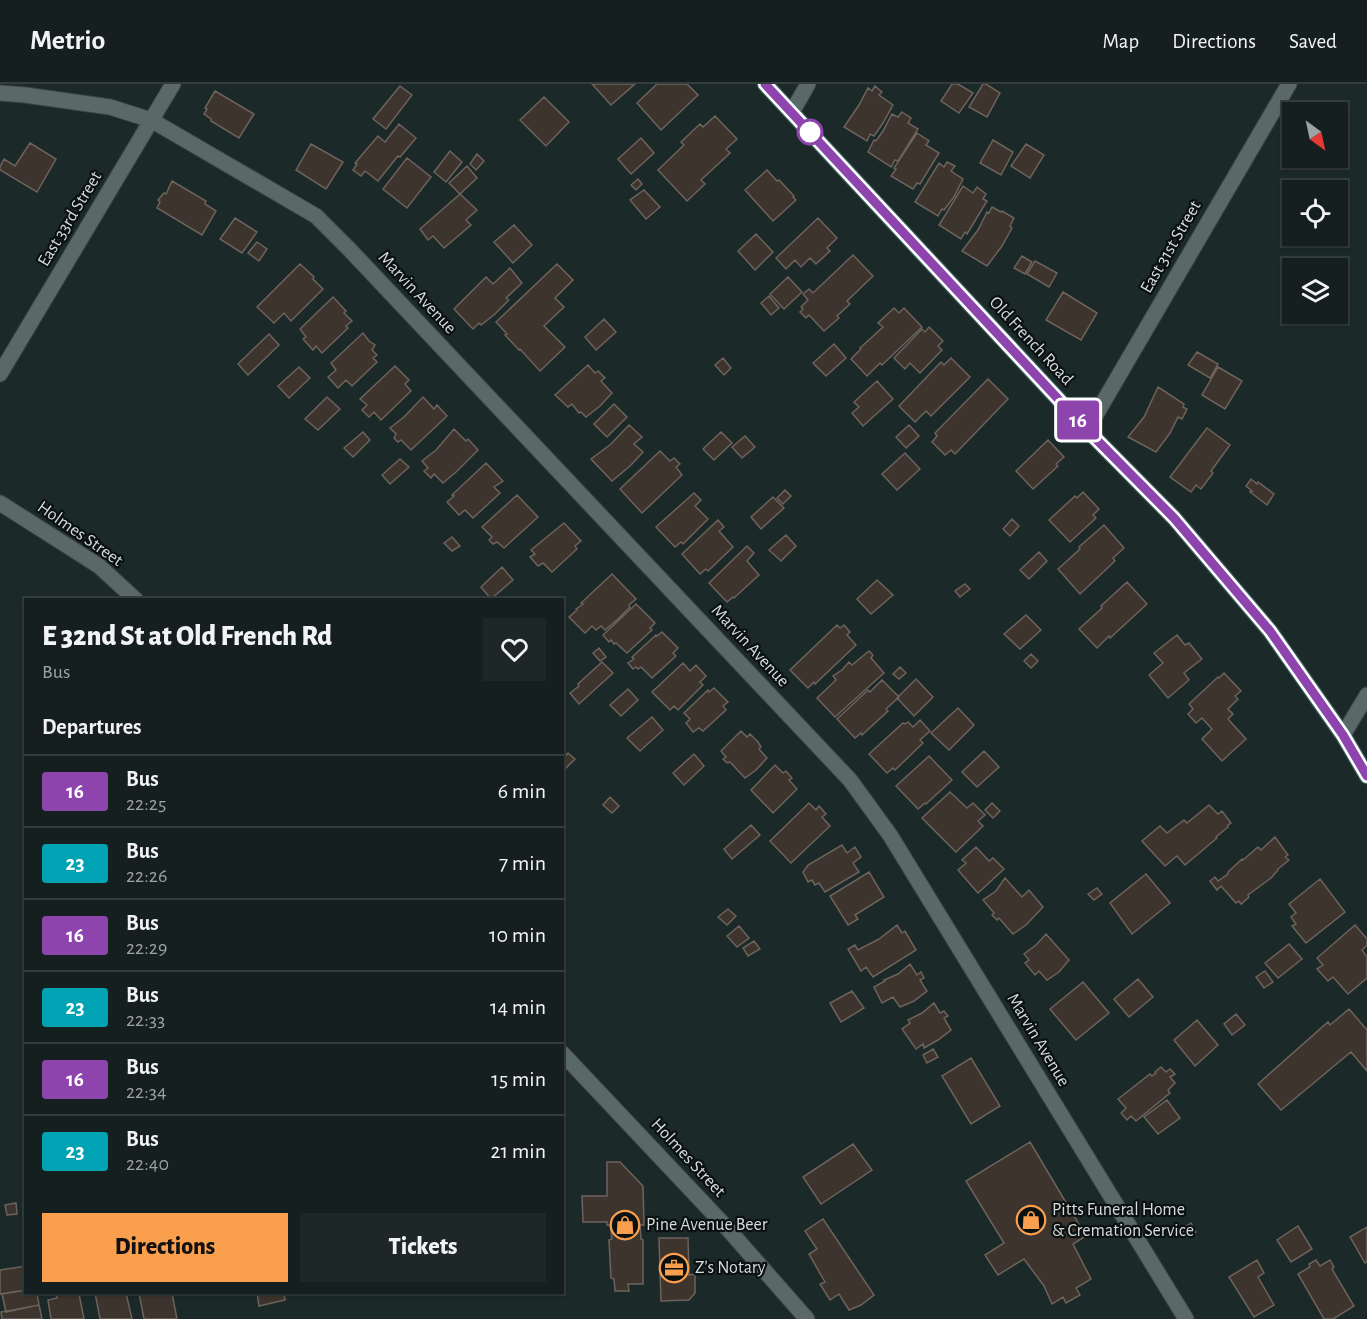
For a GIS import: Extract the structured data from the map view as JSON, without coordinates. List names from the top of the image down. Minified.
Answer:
{"streets":{"main road":["Old French Road"],"street":["East 33rd Street","East 31st Street","Marvin Avenue","Holmes Street"]},"crossings":[["East 33rd Street","Marvin Avenue"],["East 31st Street","Old French Road"]],"places":{"shop":["Pitts Funeral Home & Cremation Service","Pine Avenue Beer"],"office":["Z’s Notary"]},"lines":["bus line 16"],"north":"bottom right","page":{"header":"Metrio","nav":["Map","Directions","Saved"],"on_map":"16","heading":[["E 32nd St at Old French Rd","Bus"],"Departures"],"list":[{"mark":"16","name":"Bus","note":"22:25","value":"6 min"},{"mark":"23","name":"Bus","note":"22:26","value":"7 min"},{"mark":"16","name":"Bus","note":"22:29","value":"10 min"},{"mark":"23","name":"Bus","note":"22:33","value":"14 min"},{"mark":"16","name":"Bus","note":"22:34","value":"15 min"},{"mark":"23","name":"Bus","note":"22:40","value":"21 min"}],"buttons":["Directions","Tickets"]}}
